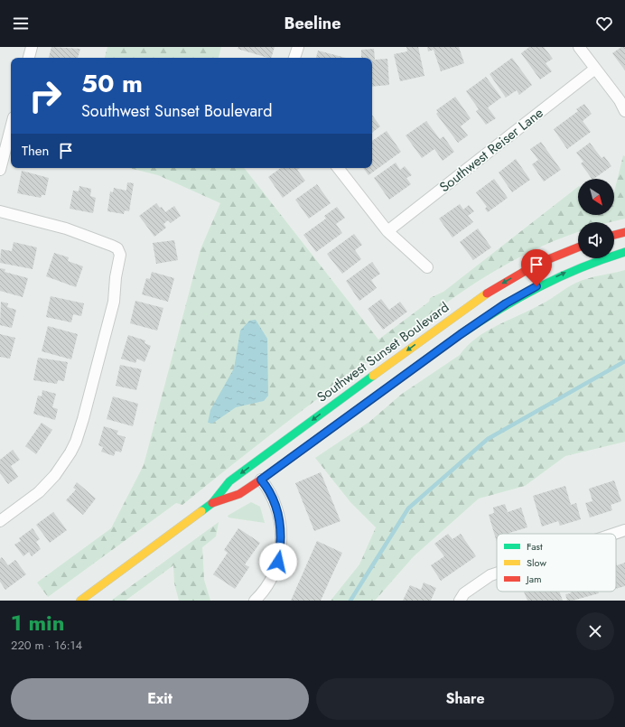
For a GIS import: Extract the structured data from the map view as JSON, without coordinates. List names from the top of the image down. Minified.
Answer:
{"streets":{"main road":["Southwest Sunset Boulevard"],"street":["Southwest Reiser Lane"]},"legend":["Fast","Slow","Jam"],"north":"bottom right","page":{"header":"Beeline","turn":["50 m","Southwest Sunset Boulevard"],"then":"Then","heading":["1 min","220 m · 16:14"],"buttons":["Exit","Share"]}}
